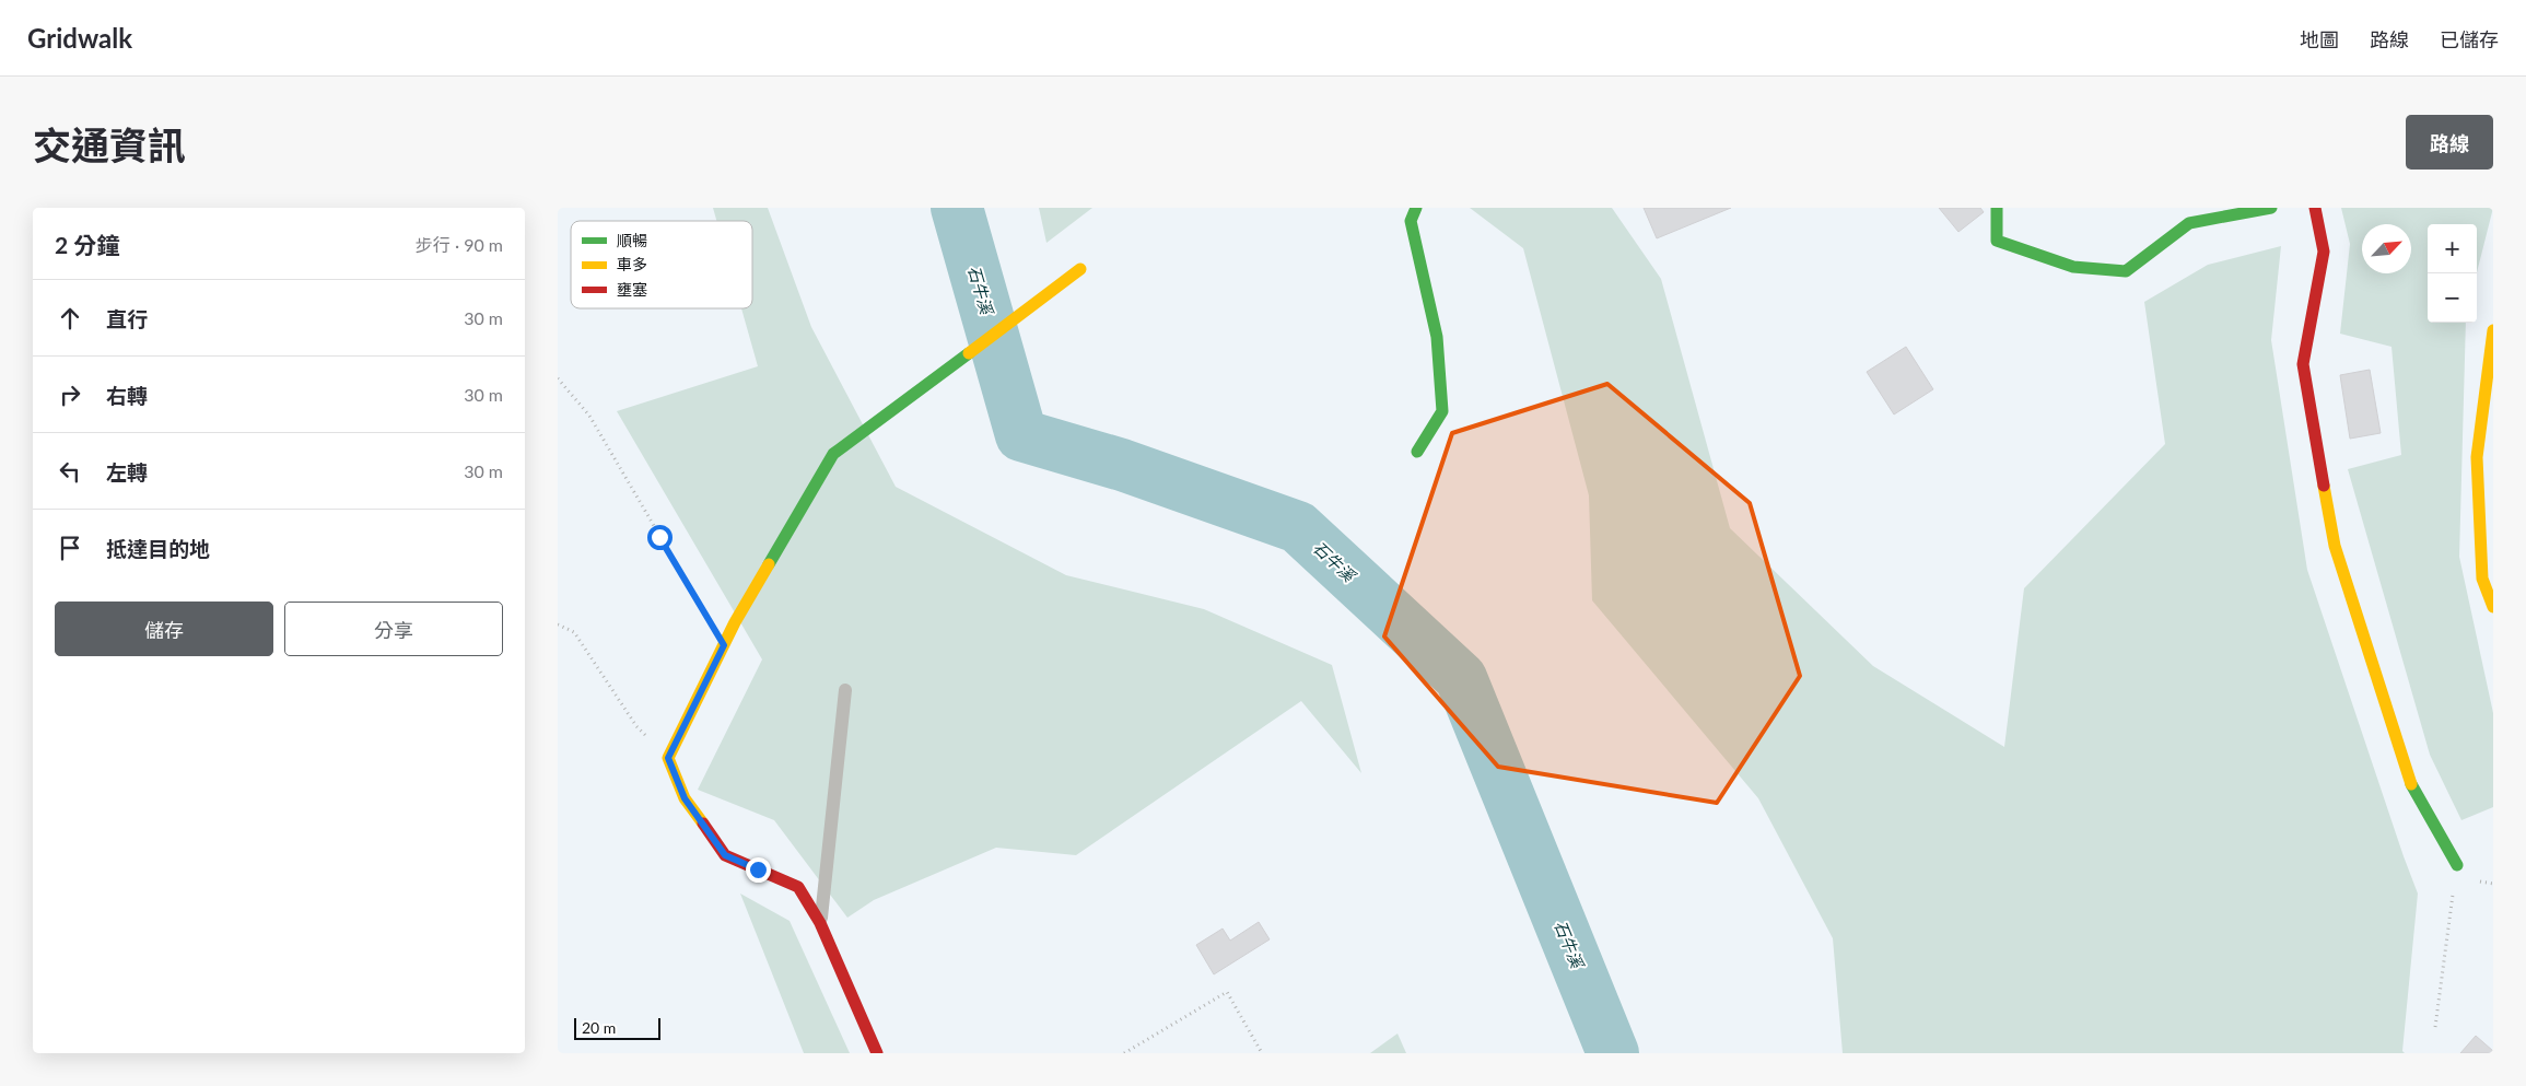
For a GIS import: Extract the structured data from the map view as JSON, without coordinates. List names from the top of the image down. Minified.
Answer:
{"water":["石牛溪"],"legend":["順暢","車多","壅塞"],"scale_bar":"20 m","north":"top right","page":{"header":"Gridwalk","nav":["地圖","路線","已儲存"],"title":"交通資訊","buttons":["路線",["儲存","分享"]],"heading":["2 分鐘","步行 · 90 m"],"map_buttons":["+","−"],"list":[["直行","30 m"],["右轉","30 m"],["左轉","30 m"],"抵達目的地"],"scale":"20 m"}}
